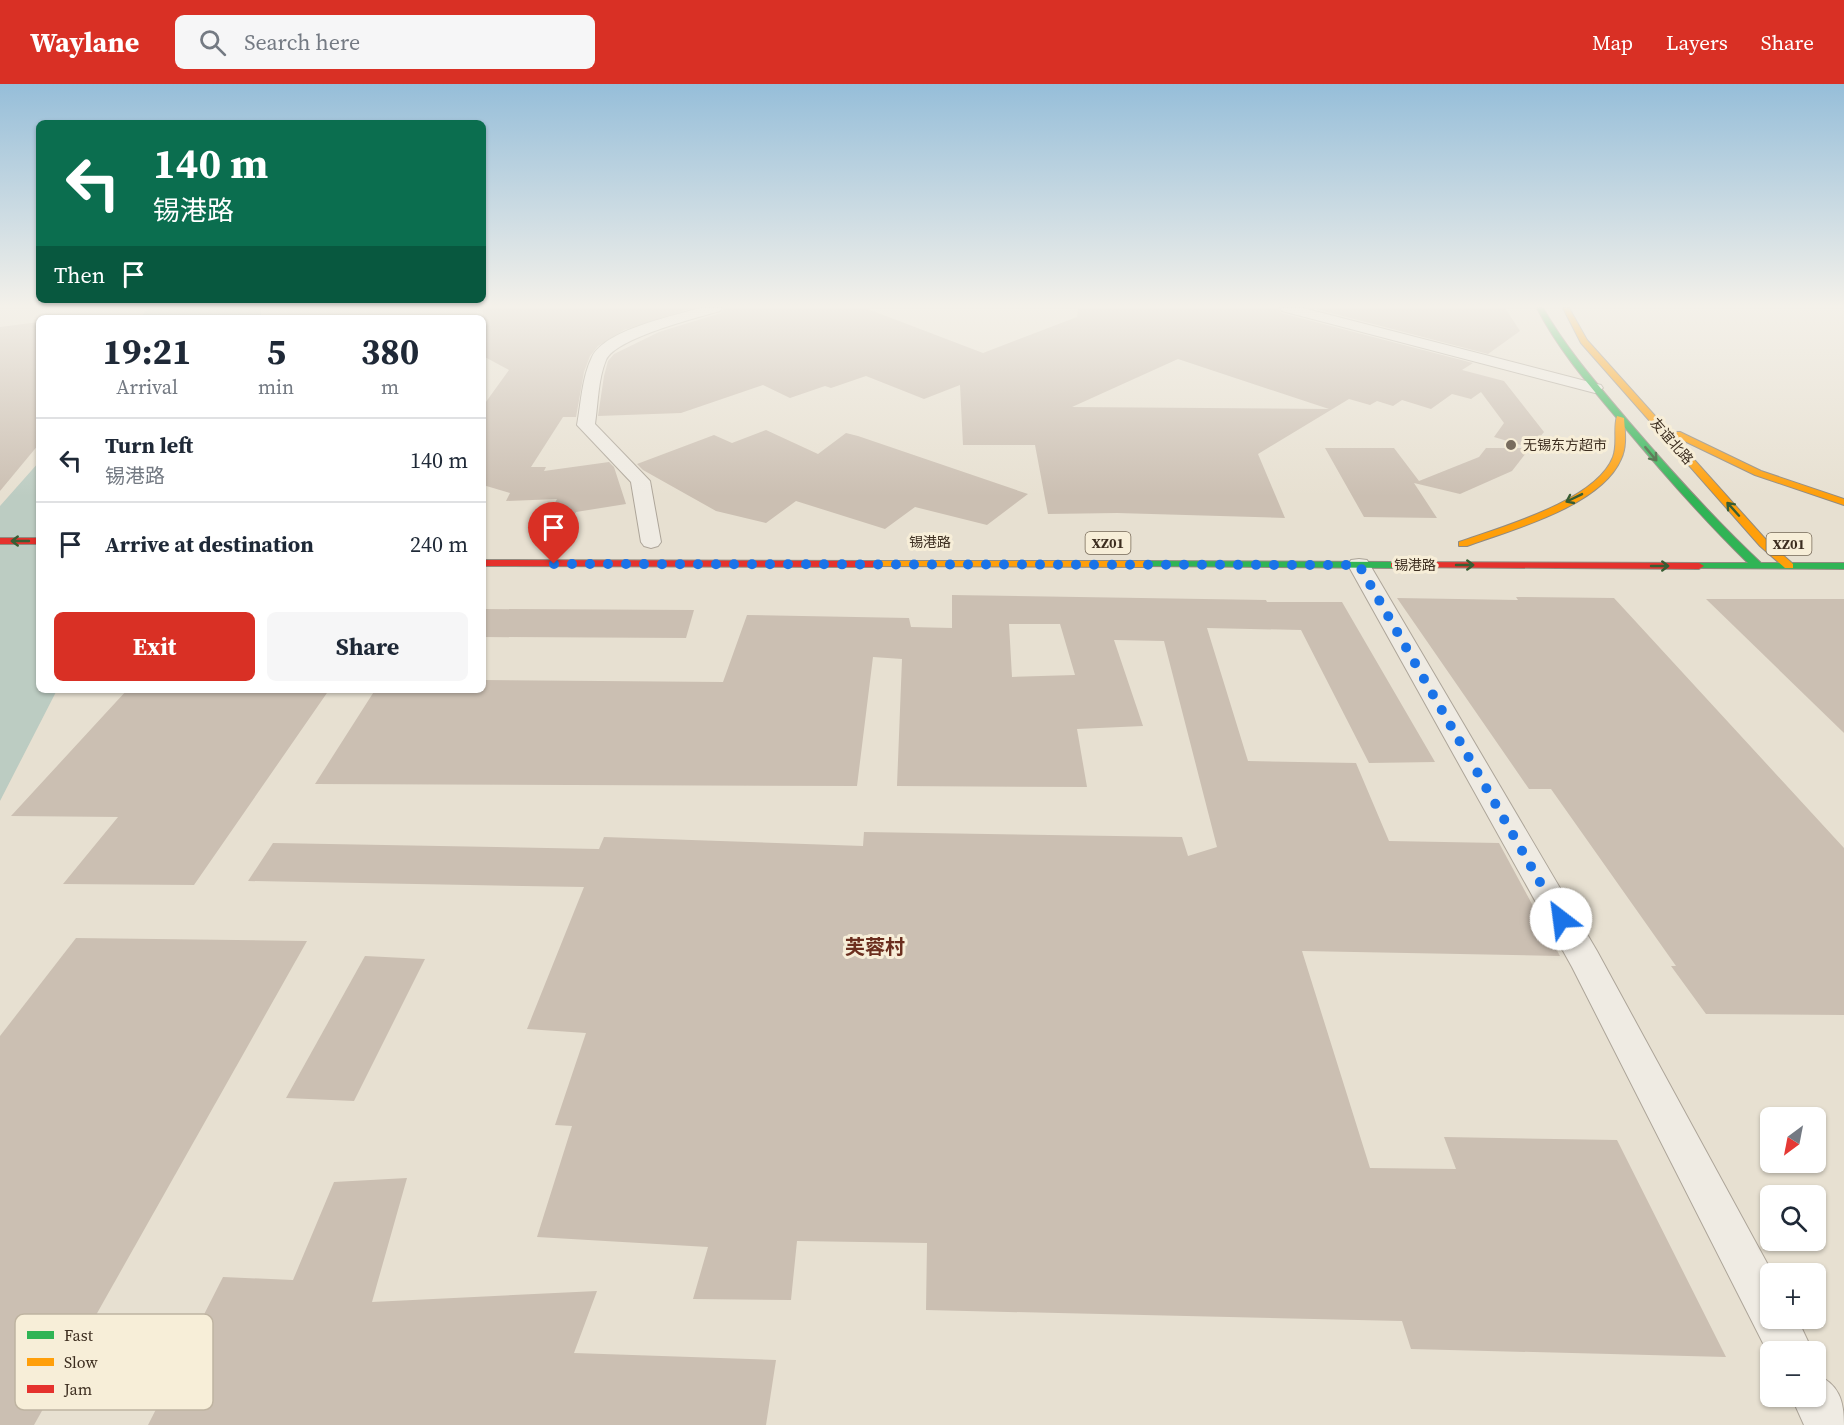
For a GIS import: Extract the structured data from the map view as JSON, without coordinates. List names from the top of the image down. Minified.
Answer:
{"streets":{"main road":["友谊北路","锡港路","XZ01"]},"crossings":[["友谊北路","锡港路"],["友谊北路","XZ01"]],"districts":["芙蓉村"],"places":["无锡东方超市"],"legend":["Fast","Slow","Jam"],"north":"bottom left","page":{"header":"Waylane","search":"Search here","nav":["Map","Layers","Share"],"turn":["140 m","锡港路"],"then":"Then","eta":["19:21","Arrival","5","min","380","m"],"list":[{"name":"Turn left","note":"锡港路","value":"140 m"},{"name":"Arrive at destination","value":"240 m"}],"buttons":["Exit","Share"],"map_buttons":["+","−"]}}
